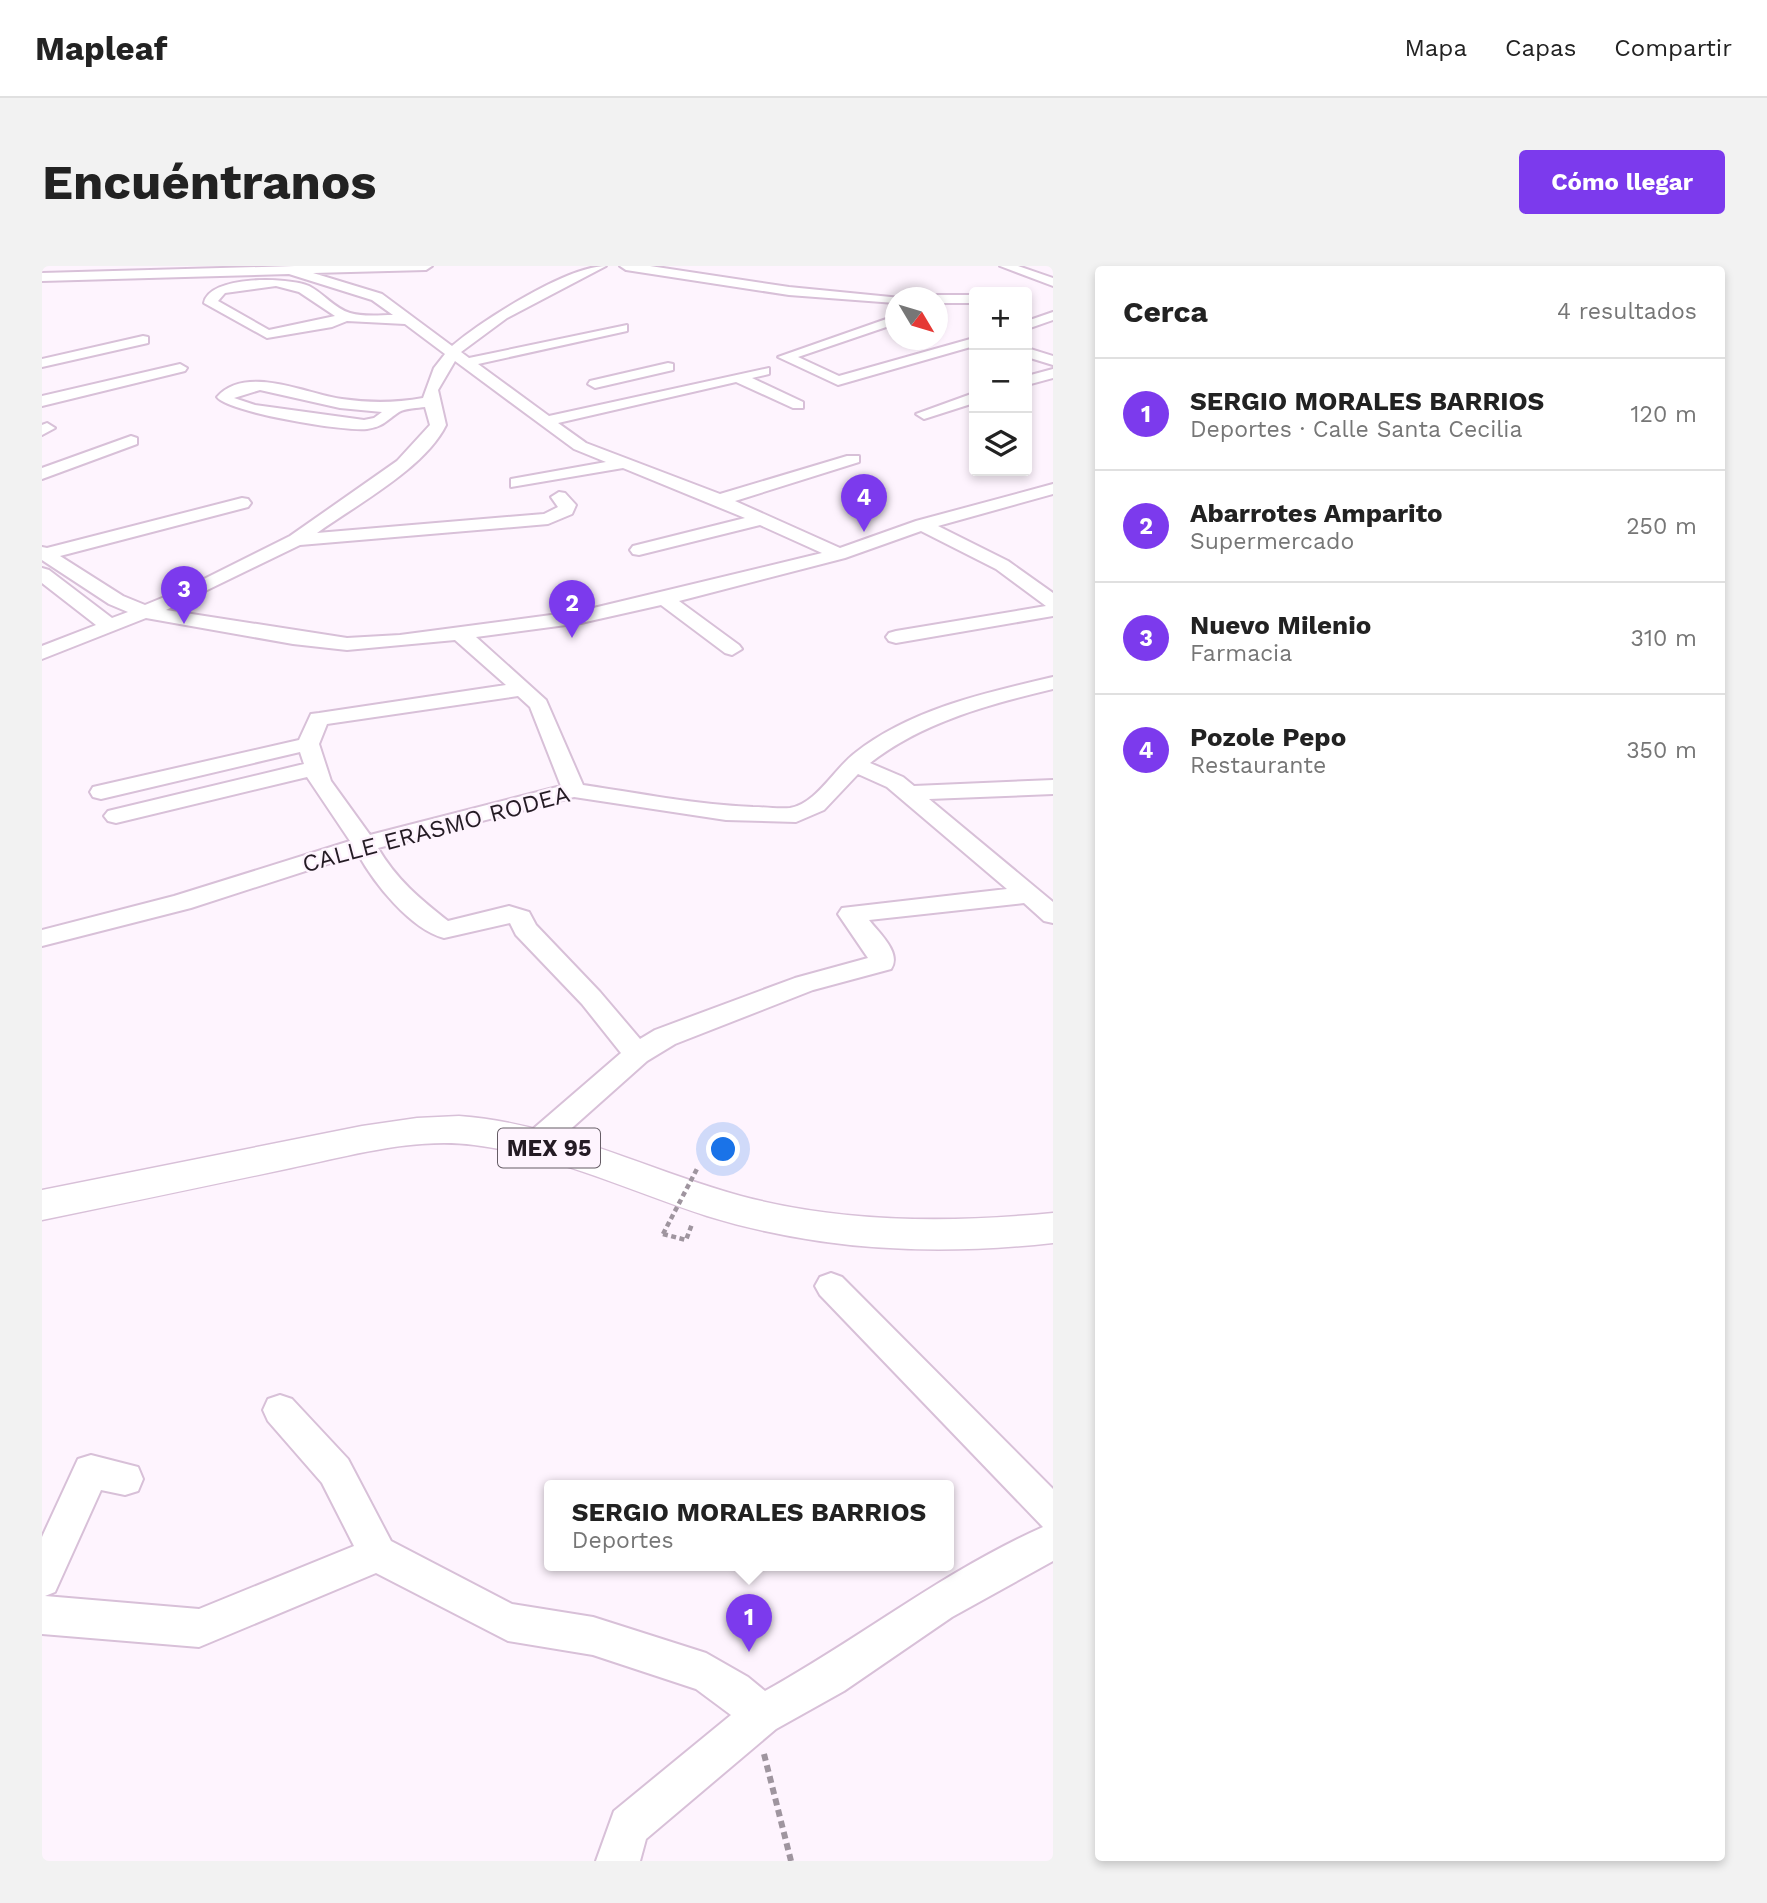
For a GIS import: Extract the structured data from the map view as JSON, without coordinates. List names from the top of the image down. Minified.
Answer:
{"streets":{"main road":["MEX 95"],"street":["CALLE ERASMO RODEA"]},"north":"bottom right","page":{"header":"Mapleaf","nav":["Mapa","Capas","Compartir"],"buttons":"Cómo llegar","title":"Encuéntranos","heading":["Cerca","4 resultados"],"map_buttons":["+","−"],"list":[{"mark":"1","name":"SERGIO MORALES BARRIOS","note":"Deportes · Calle Santa Cecilia","value":"120 m"},{"mark":"2","name":"Abarrotes Amparito","note":"Supermercado","value":"250 m"},{"mark":"3","name":"Nuevo Milenio","note":"Farmacia","value":"310 m"},{"mark":"4","name":"Pozole Pepo","note":"Restaurante","value":"350 m"}],"pins":["4","3","2","1"],"popup":["SERGIO MORALES BARRIOS","Deportes"]}}
